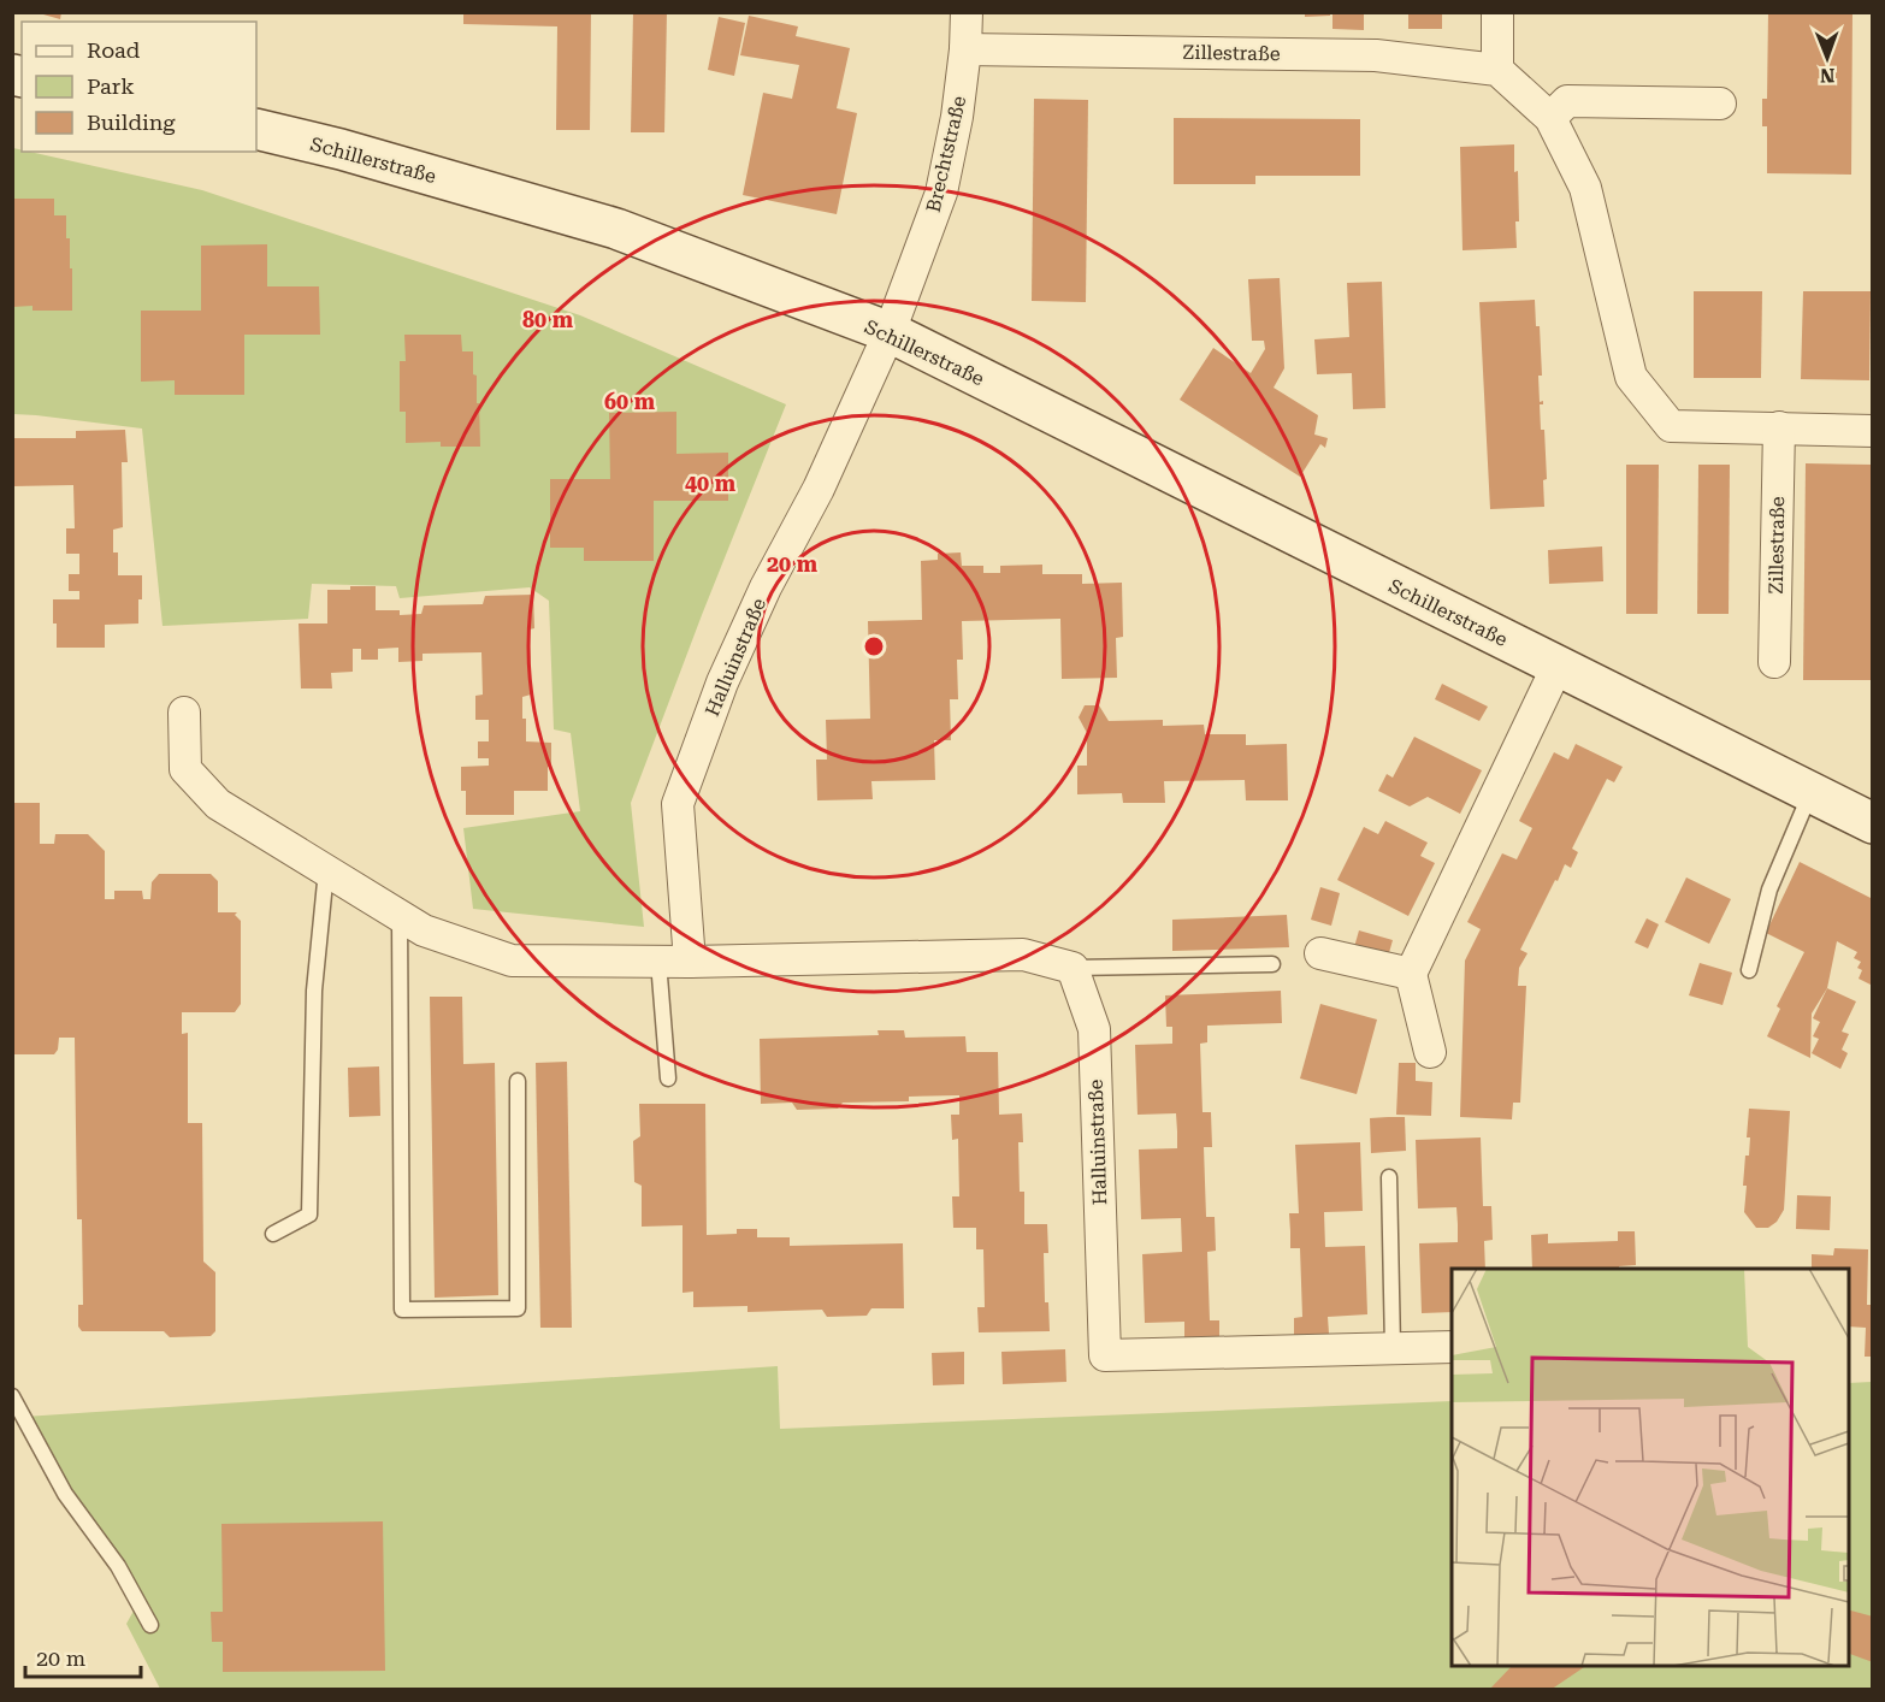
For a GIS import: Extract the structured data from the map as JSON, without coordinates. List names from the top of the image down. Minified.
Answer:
{"streets":{"main road":["Schillerstraße"],"street":["Zillestraße","Brechtstraße","Halluinstraße"]},"crossings":[["Zillestraße","Brechtstraße"],["Brechtstraße","Schillerstraße"],["Brechtstraße","Halluinstraße"],["Schillerstraße","Halluinstraße"]],"legend":["Road","Park","Building"],"scale_bar":"20 m","north":"bottom","rings":["80 m","60 m","40 m","20 m"]}
